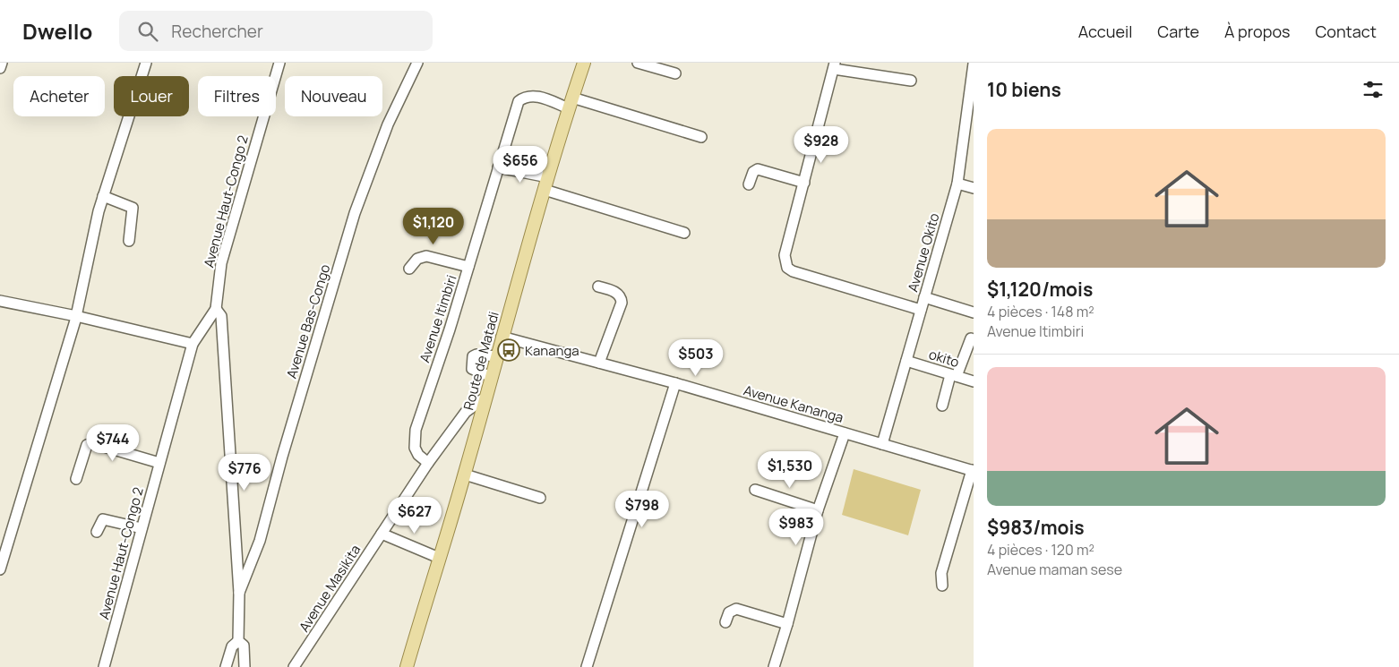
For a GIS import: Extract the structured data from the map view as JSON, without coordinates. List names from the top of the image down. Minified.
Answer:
{"streets":{"main road":["Route de Matadi"],"street":["Avenue Haut-Congo 2","Avenue Okito","Avenue Itimbiri","Avenue Bas-Congo","okito","Avenue Kananga","Avenue Masikita"]},"crossings":[["Avenue Okito","okito"],["Avenue Okito","Avenue Kananga"],["Avenue Itimbiri","Route de Matadi"],["Avenue Itimbiri","Avenue Masikita"],["Route de Matadi","Avenue Kananga"],["Route de Matadi","Avenue Masikita"]],"places":{"bus stop":["Kananga"]},"page":{"header":"Dwello","search":"Rechercher","nav":["Accueil","Carte","À propos","Contact"],"heading":"10 biens","chip":["Acheter","Louer","Filtres","Nouveau"],"list":[{"name":"$1,120/mois","note":"4 pièces · 148 m² · Avenue Itimbiri"},{"name":"$983/mois","note":"4 pièces · 120 m² · Avenue maman sese"}],"price":["$928","$656","$1,120","$503","$744","$1,530","$776","$798","$627","$983"]}}
